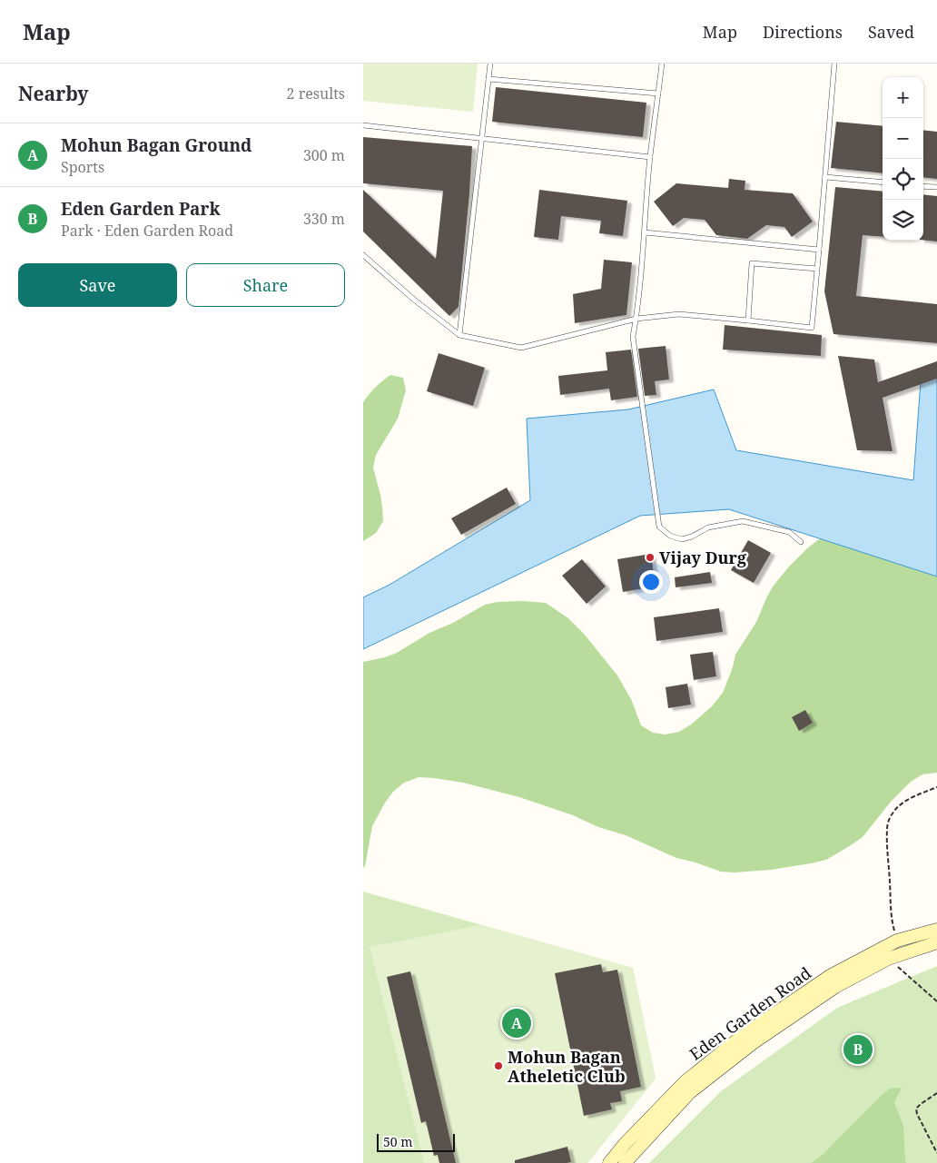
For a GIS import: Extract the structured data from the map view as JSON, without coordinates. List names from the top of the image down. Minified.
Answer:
{"streets":{"main road":["Eden Garden Road"]},"places":["Vijay Durg","Mohun Bagan Atheletic Club"],"scale_bar":"50 m","page":{"header":"Map","nav":["Map","Directions","Saved"],"heading":["Nearby","2 results"],"map_buttons":["+","−"],"list":[{"mark":"A","name":"Mohun Bagan Ground","note":"Sports","value":"300 m"},{"mark":"B","name":"Eden Garden Park","note":"Park · Eden Garden Road","value":"330 m"}],"buttons":["Save","Share"],"pins":["A","B"],"scale":"50 m"}}
